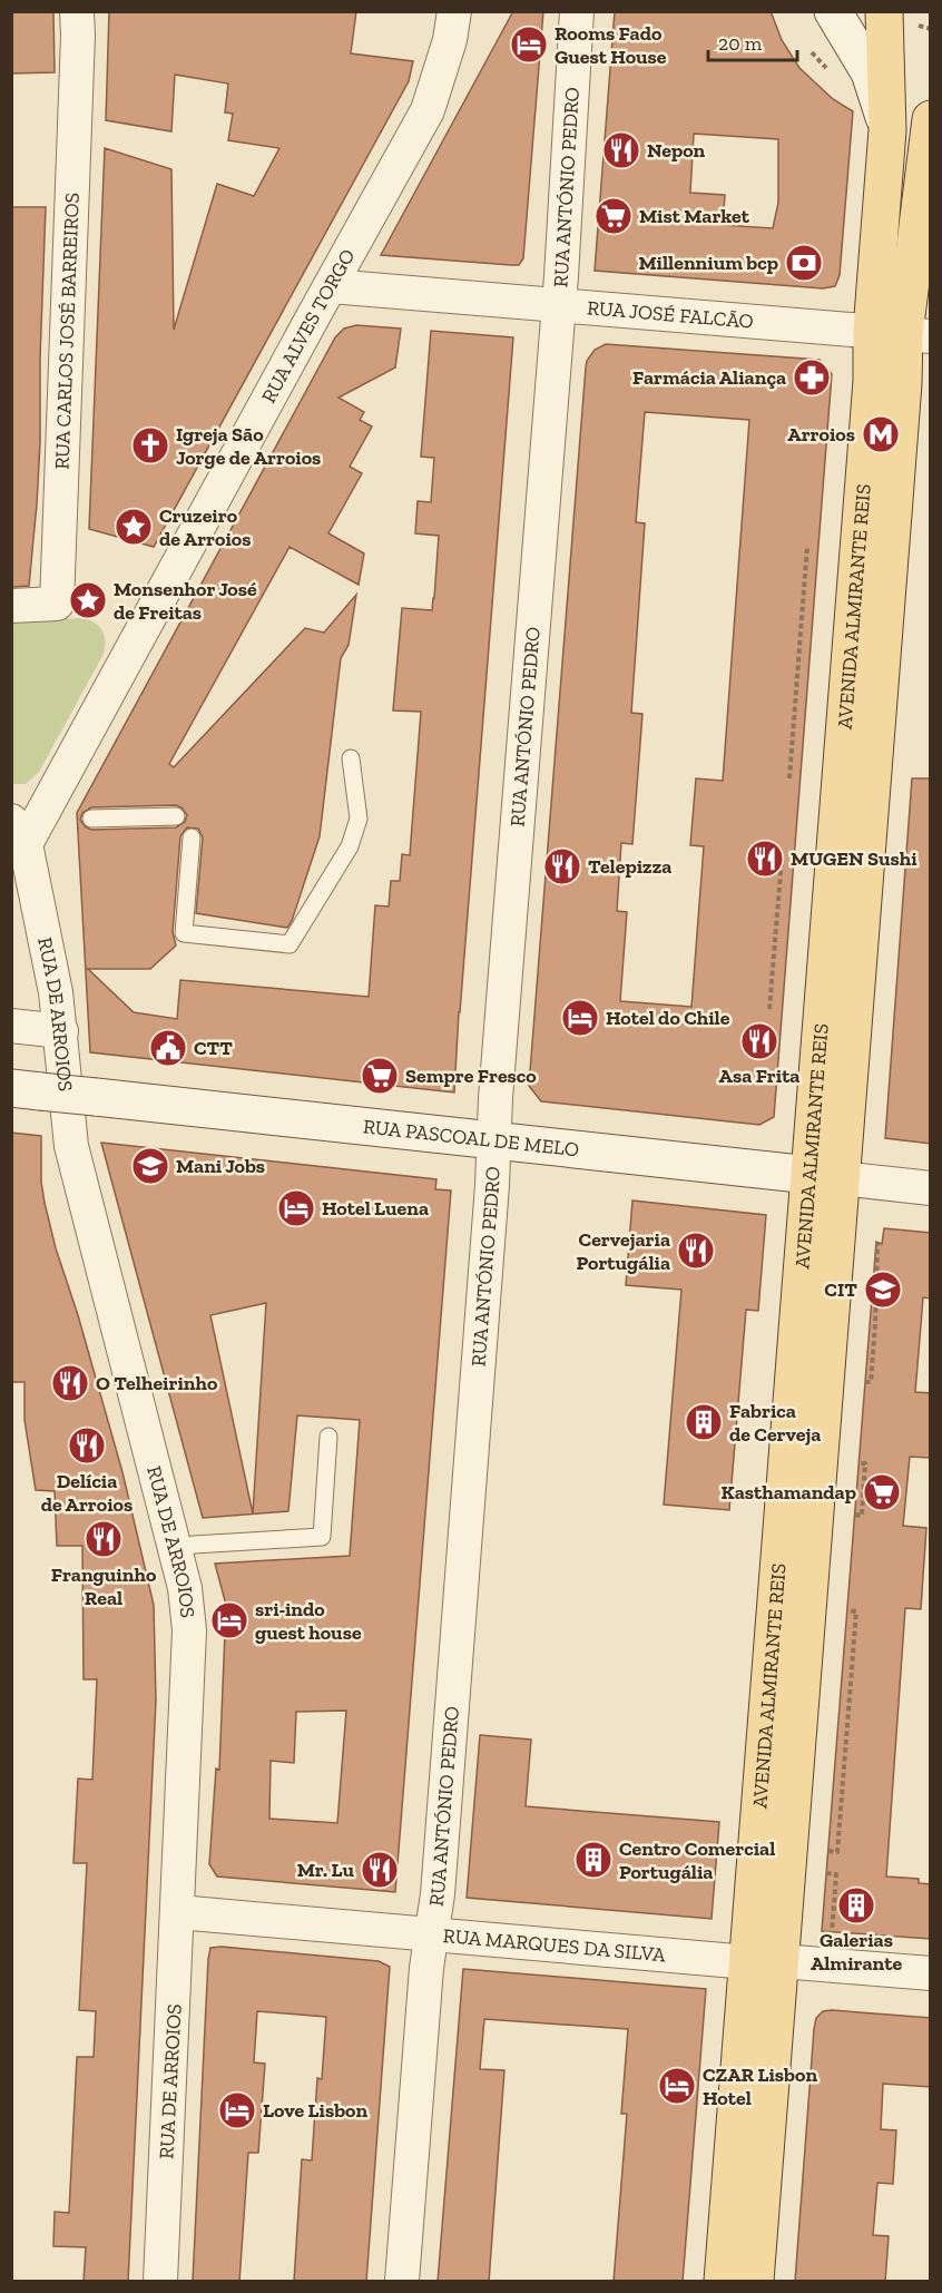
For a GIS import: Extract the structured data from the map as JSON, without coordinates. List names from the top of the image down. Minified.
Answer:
{"streets":{"main road":["AVENIDA ALMIRANTE REIS"],"street":["RUA ANTÓNIO PEDRO","RUA JOSÉ FALCÃO","RUA ALVES TORGO","RUA CARLOS JOSÉ BARREIROS","RUA DE ARROIOS","RUA PASCOAL DE MELO","RUA MARQUES DA SILVA"]},"crossings":[["RUA ANTÓNIO PEDRO","RUA JOSÉ FALCÃO"],["RUA ANTÓNIO PEDRO","RUA PASCOAL DE MELO"],["RUA ANTÓNIO PEDRO","RUA MARQUES DA SILVA"],["RUA JOSÉ FALCÃO","RUA ALVES TORGO"],["RUA JOSÉ FALCÃO","AVENIDA ALMIRANTE REIS"],["RUA ALVES TORGO","RUA DE ARROIOS"],["AVENIDA ALMIRANTE REIS","RUA PASCOAL DE MELO"],["AVENIDA ALMIRANTE REIS","RUA MARQUES DA SILVA"],["RUA DE ARROIOS","RUA MARQUES DA SILVA"]],"places":{"hotel":["Rooms Fado Guest House","Hotel do Chile","Hotel Luena","sri-indo guest house","CZAR Lisbon Hotel","Love Lisbon"],"restaurant":["Nepon","MUGEN Sushi","Telepizza","Asa Frita","Cervejaria Portugália","O Telheirinho","Delícia de Arroios","Franguinho Real","Mr. Lu"],"supermarket":["Mist Market","Sempre Fresco","Kasthamandap"],"bank":["Millennium bcp"],"pharmacy":["Farmácia Aliança"],"metro station":["Arroios"],"church":["Igreja São Jorge de Arroios"],"place":["Cruzeiro de Arroios","Monsenhor José de Freitas"],"public building":["CTT"],"school or university":["Mani Jobs","CIT"],"building":["Fabrica de Cerveja","Centro Comercial Portugália","Galerias Almirante"]},"scale_bar":"20 m"}
